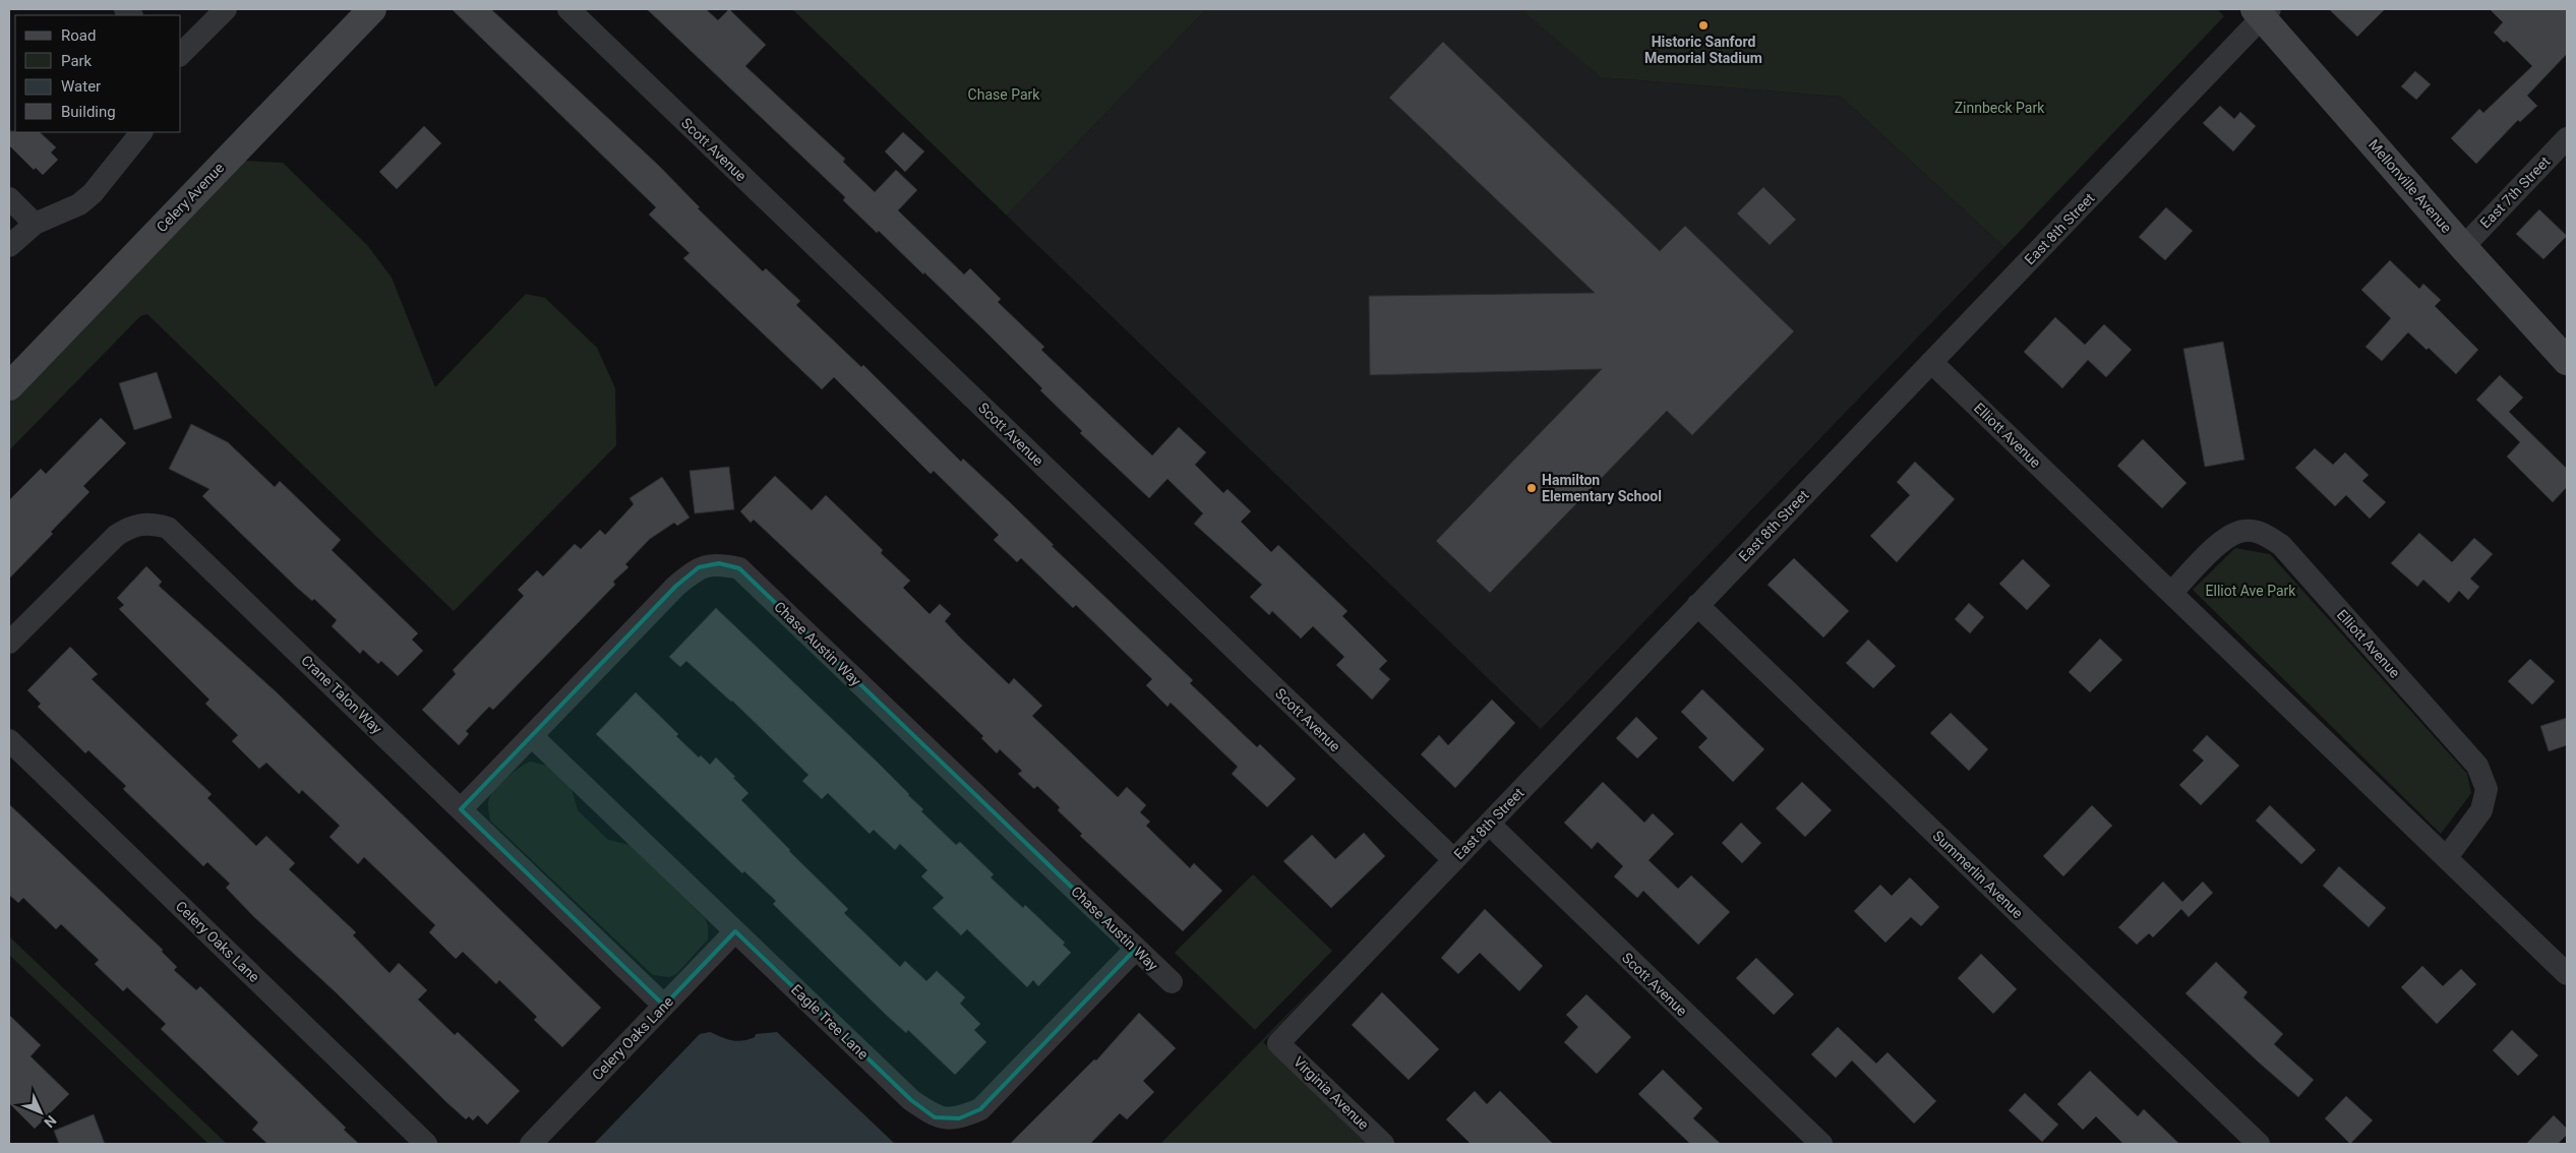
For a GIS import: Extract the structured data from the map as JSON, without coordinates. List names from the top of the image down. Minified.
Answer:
{"streets":{"main road":["Mellonville Avenue","Celery Avenue"],"street":["Scott Avenue","East 7th Street","East 8th Street","Elliott Avenue","Chase Austin Way","Crane Talon Way","Summerlin Avenue","Celery Oaks Lane","Eagle Tree Lane","Virginia Avenue"]},"crossings":[["Scott Avenue","East 8th Street"],["Mellonville Avenue","East 7th Street"],["Mellonville Avenue","East 8th Street"],["East 8th Street","Elliott Avenue"],["East 8th Street","Summerlin Avenue"],["East 8th Street","Virginia Avenue"],["Chase Austin Way","Crane Talon Way"],["Chase Austin Way","Eagle Tree Lane"],["Crane Talon Way","Celery Oaks Lane"],["Celery Oaks Lane","Eagle Tree Lane"]],"parks":["Chase Park","Zinnbeck Park","Elliot Ave Park"],"places":["Historic Sanford Memorial Stadium","Hamilton Elementary School"],"legend":["Road","Park","Water","Building"],"north":"bottom right"}
